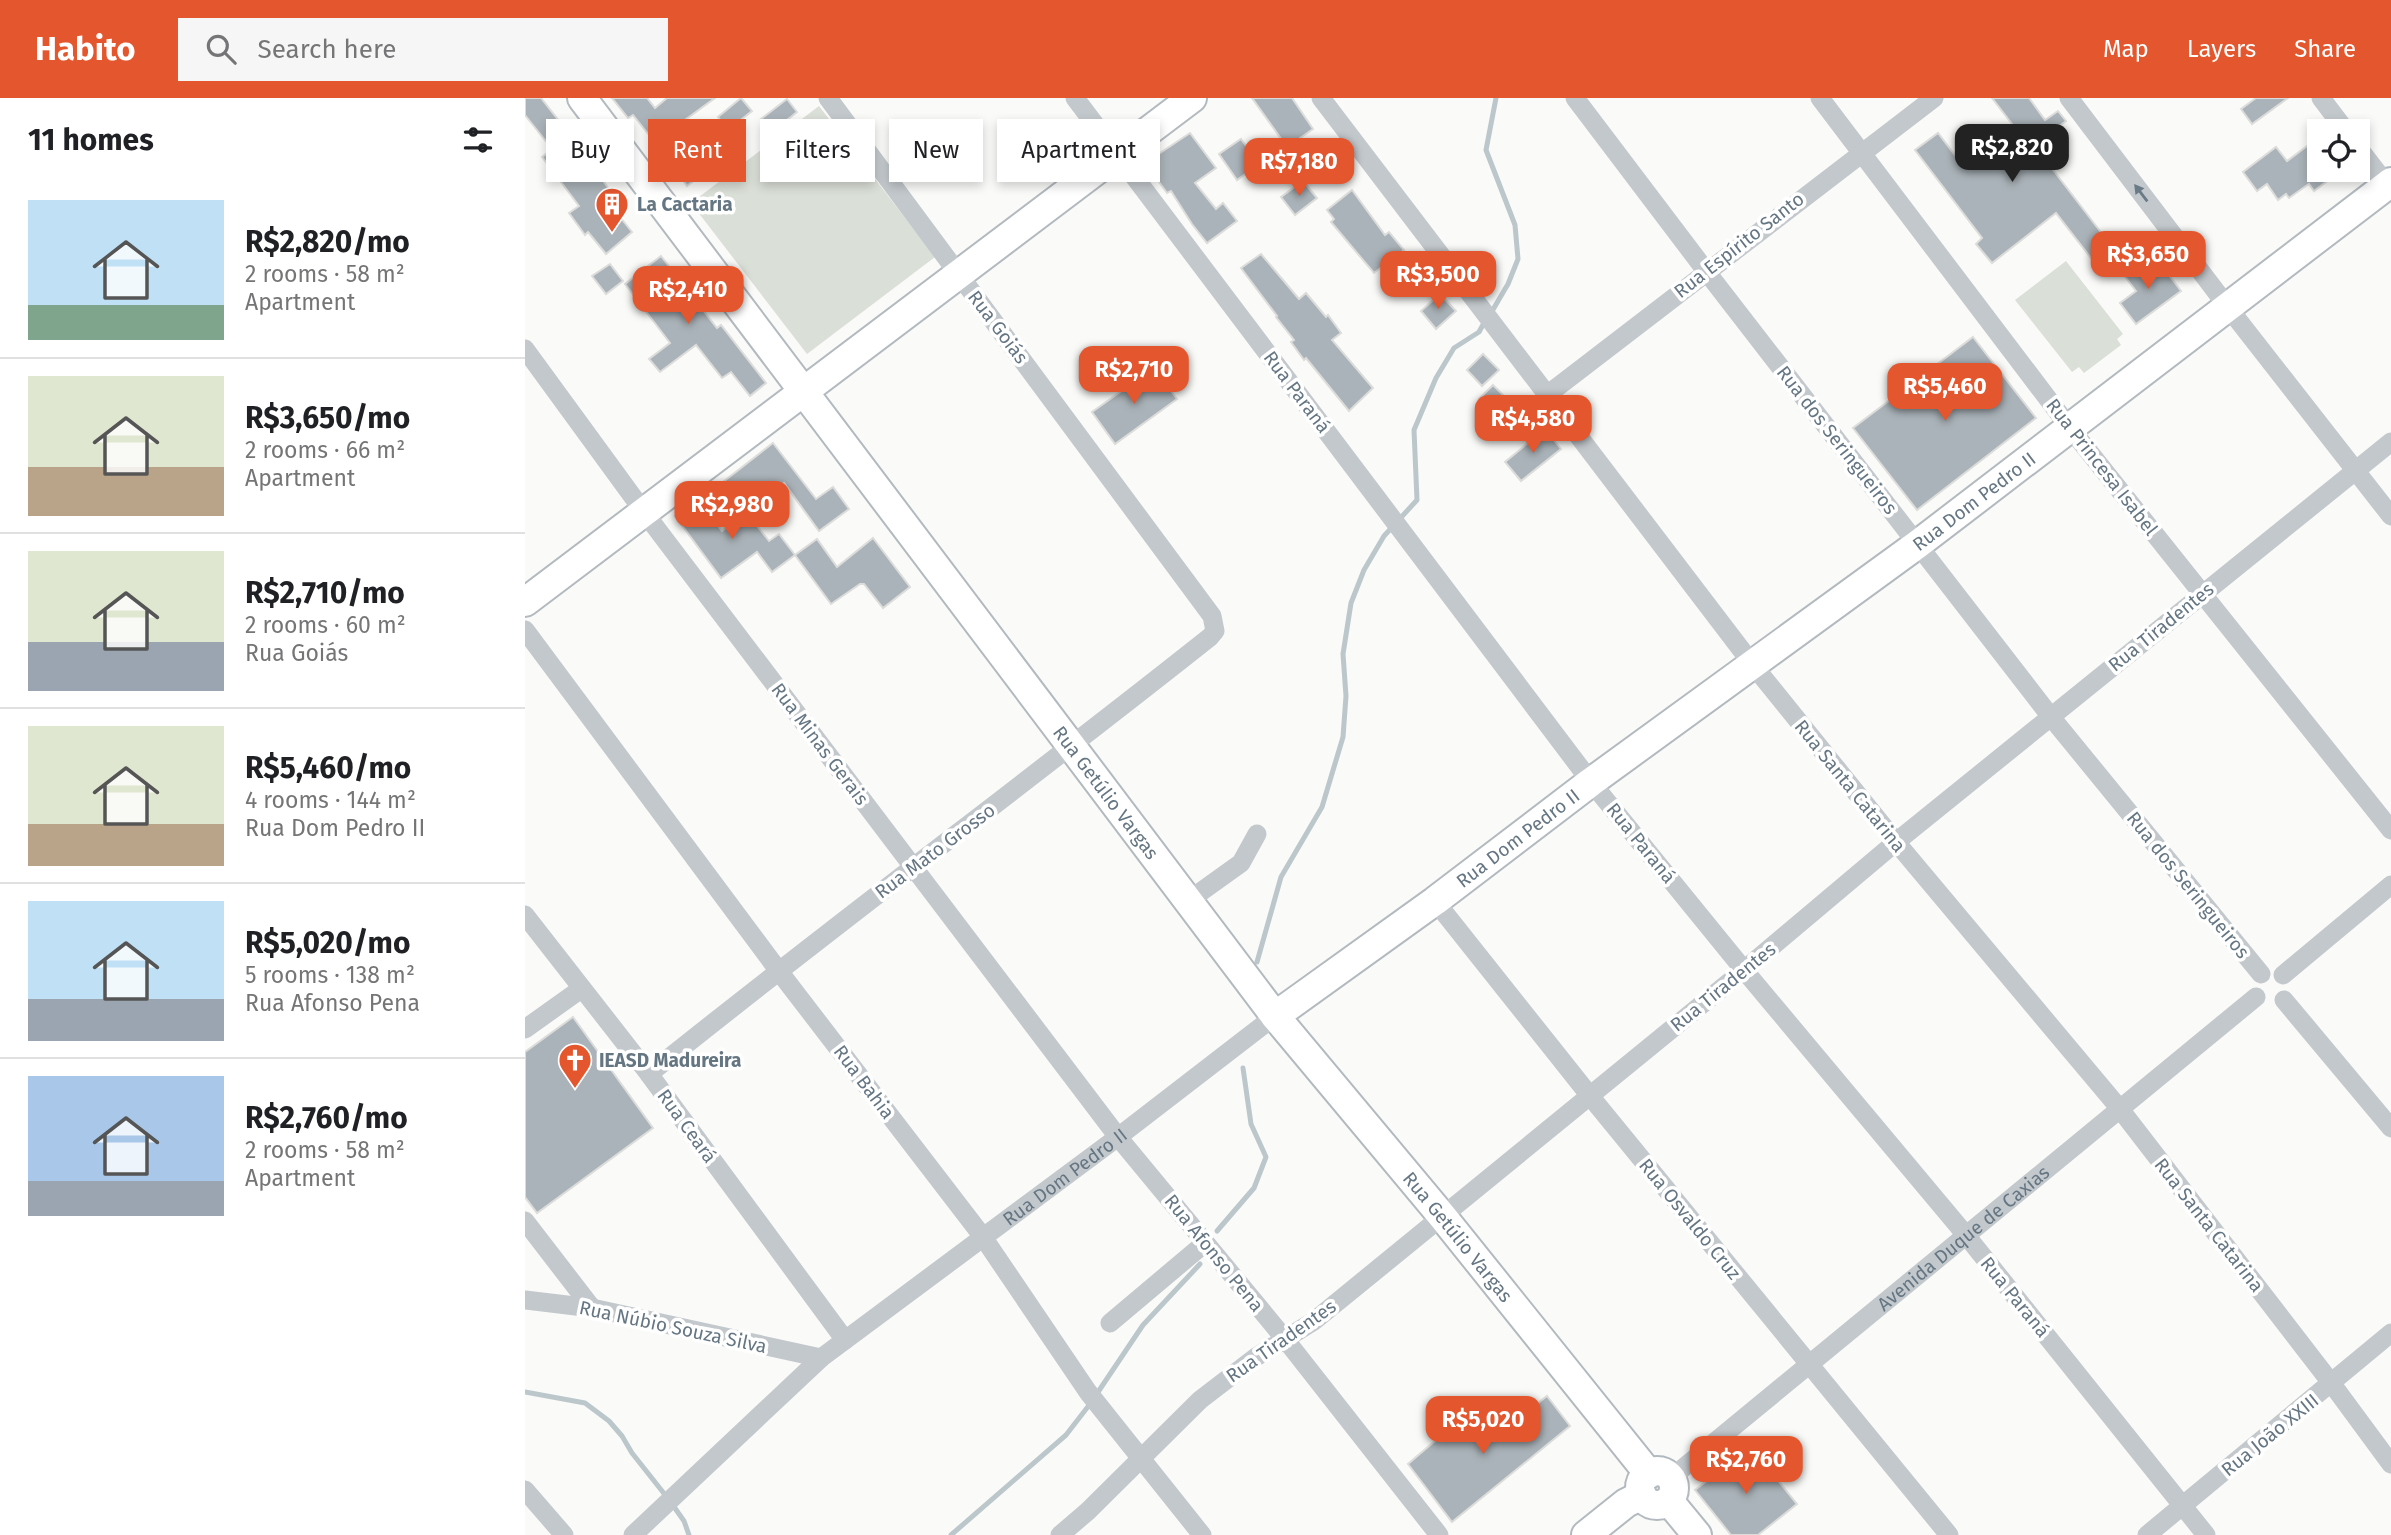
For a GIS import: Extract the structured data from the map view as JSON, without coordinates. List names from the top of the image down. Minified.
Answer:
{"streets":{"street":["Rua Espírito Santo","Rua Goiás","Rua Paraná","Rua dos Seringueiros","Rua Princesa Isabel","Rua Dom Pedro II","Rua Tiradentes","Rua Minas Gerais","Rua Santa Catarina","Rua Getúlio Vargas","Rua Mato Grosso","Rua Bahia","Rua Ceará","Rua Osvaldo Cruz","Avenida Duque de Caxias","Rua Afonso Pena","Rua Núbio Souza Silva","Rua João XXIII"]},"crossings":[["Rua Espírito Santo","Rua dos Seringueiros"],["Rua Espírito Santo","Rua Princesa Isabel"],["Rua Espírito Santo","Rua Santa Catarina"],["Rua Goiás","Rua Mato Grosso"],["Rua Paraná","Rua Dom Pedro II"],["Rua Paraná","Rua Tiradentes"],["Rua Paraná","Avenida Duque de Caxias"],["Rua Paraná","Rua João XXIII"],["Rua dos Seringueiros","Rua Dom Pedro II"],["Rua dos Seringueiros","Rua Tiradentes"],["Rua dos Seringueiros","Avenida Duque de Caxias"],["Rua Princesa Isabel","Rua Dom Pedro II"],["Rua Princesa Isabel","Rua Tiradentes"],["Rua Dom Pedro II","Rua Minas Gerais"],["Rua Dom Pedro II","Rua Santa Catarina"],["Rua Dom Pedro II","Rua Getúlio Vargas"],["Rua Dom Pedro II","Rua Bahia"],["Rua Dom Pedro II","Rua Ceará"],["Rua Dom Pedro II","Rua Osvaldo Cruz"],["Rua Dom Pedro II","Rua Afonso Pena"],["Rua Dom Pedro II","Rua Núbio Souza Silva"],["Rua Tiradentes","Rua Santa Catarina"],["Rua Tiradentes","Rua Getúlio Vargas"],["Rua Tiradentes","Rua Bahia"],["Rua Tiradentes","Rua Osvaldo Cruz"],["Rua Tiradentes","Rua Afonso Pena"],["Rua Minas Gerais","Rua Mato Grosso"],["Rua Minas Gerais","Rua Afonso Pena"],["Rua Santa Catarina","Avenida Duque de Caxias"],["Rua Santa Catarina","Rua João XXIII"],["Rua Getúlio Vargas","Rua Mato Grosso"],["Rua Getúlio Vargas","Avenida Duque de Caxias"],["Rua Mato Grosso","Rua Bahia"],["Rua Mato Grosso","Rua Ceará"],["Rua Osvaldo Cruz","Avenida Duque de Caxias"]],"places":{"building":["La Cactaria"],"church":["IEASD Madureira"]},"page":{"header":"Habito","search":"Search here","nav":["Map","Layers","Share"],"heading":"11 homes","chip":["Buy","Rent","Filters","New","Apartment"],"price":["R$2,820","R$7,180","R$3,650","R$3,500","R$2,410","R$2,710","R$5,460","R$4,580","R$2,980","R$5,020","R$2,760"],"list":[{"name":"R$2,820/mo","note":"2 rooms · 58 m² · Apartment"},{"name":"R$3,650/mo","note":"2 rooms · 66 m² · Apartment"},{"name":"R$2,710/mo","note":"2 rooms · 60 m² · Rua Goiás"},{"name":"R$5,460/mo","note":"4 rooms · 144 m² · Rua Dom Pedro II"},{"name":"R$5,020/mo","note":"5 rooms · 138 m² · Rua Afonso Pena"},{"name":"R$2,760/mo","note":"2 rooms · 58 m² · Apartment"}]}}
